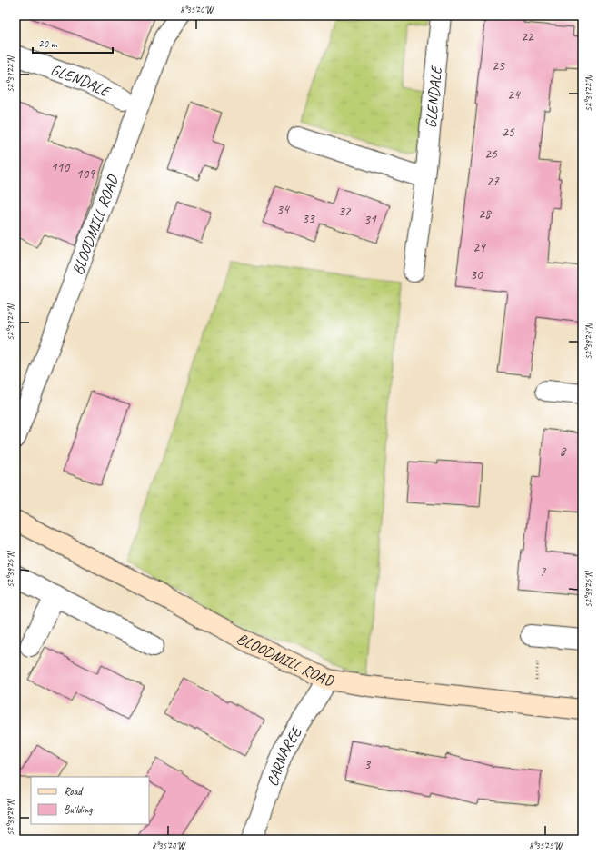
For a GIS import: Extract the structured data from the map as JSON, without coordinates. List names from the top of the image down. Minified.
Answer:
{"streets":{"street":["GLENDALE","BLOODMILL ROAD","CARNAREE"]},"crossings":[["BLOODMILL ROAD","CARNAREE"]],"house_numbers":["22","23","24","25","26","110","109","27","34","32","28","33","31","29","30","8","7","3"],"legend":["Road","Building"],"scale_bar":"20 m","coordinates":["8°35'20\"W","52°39'22\"N","52°39'24\"N","52°39'26\"N","52°39'28\"N","8°35'25\"W"]}
